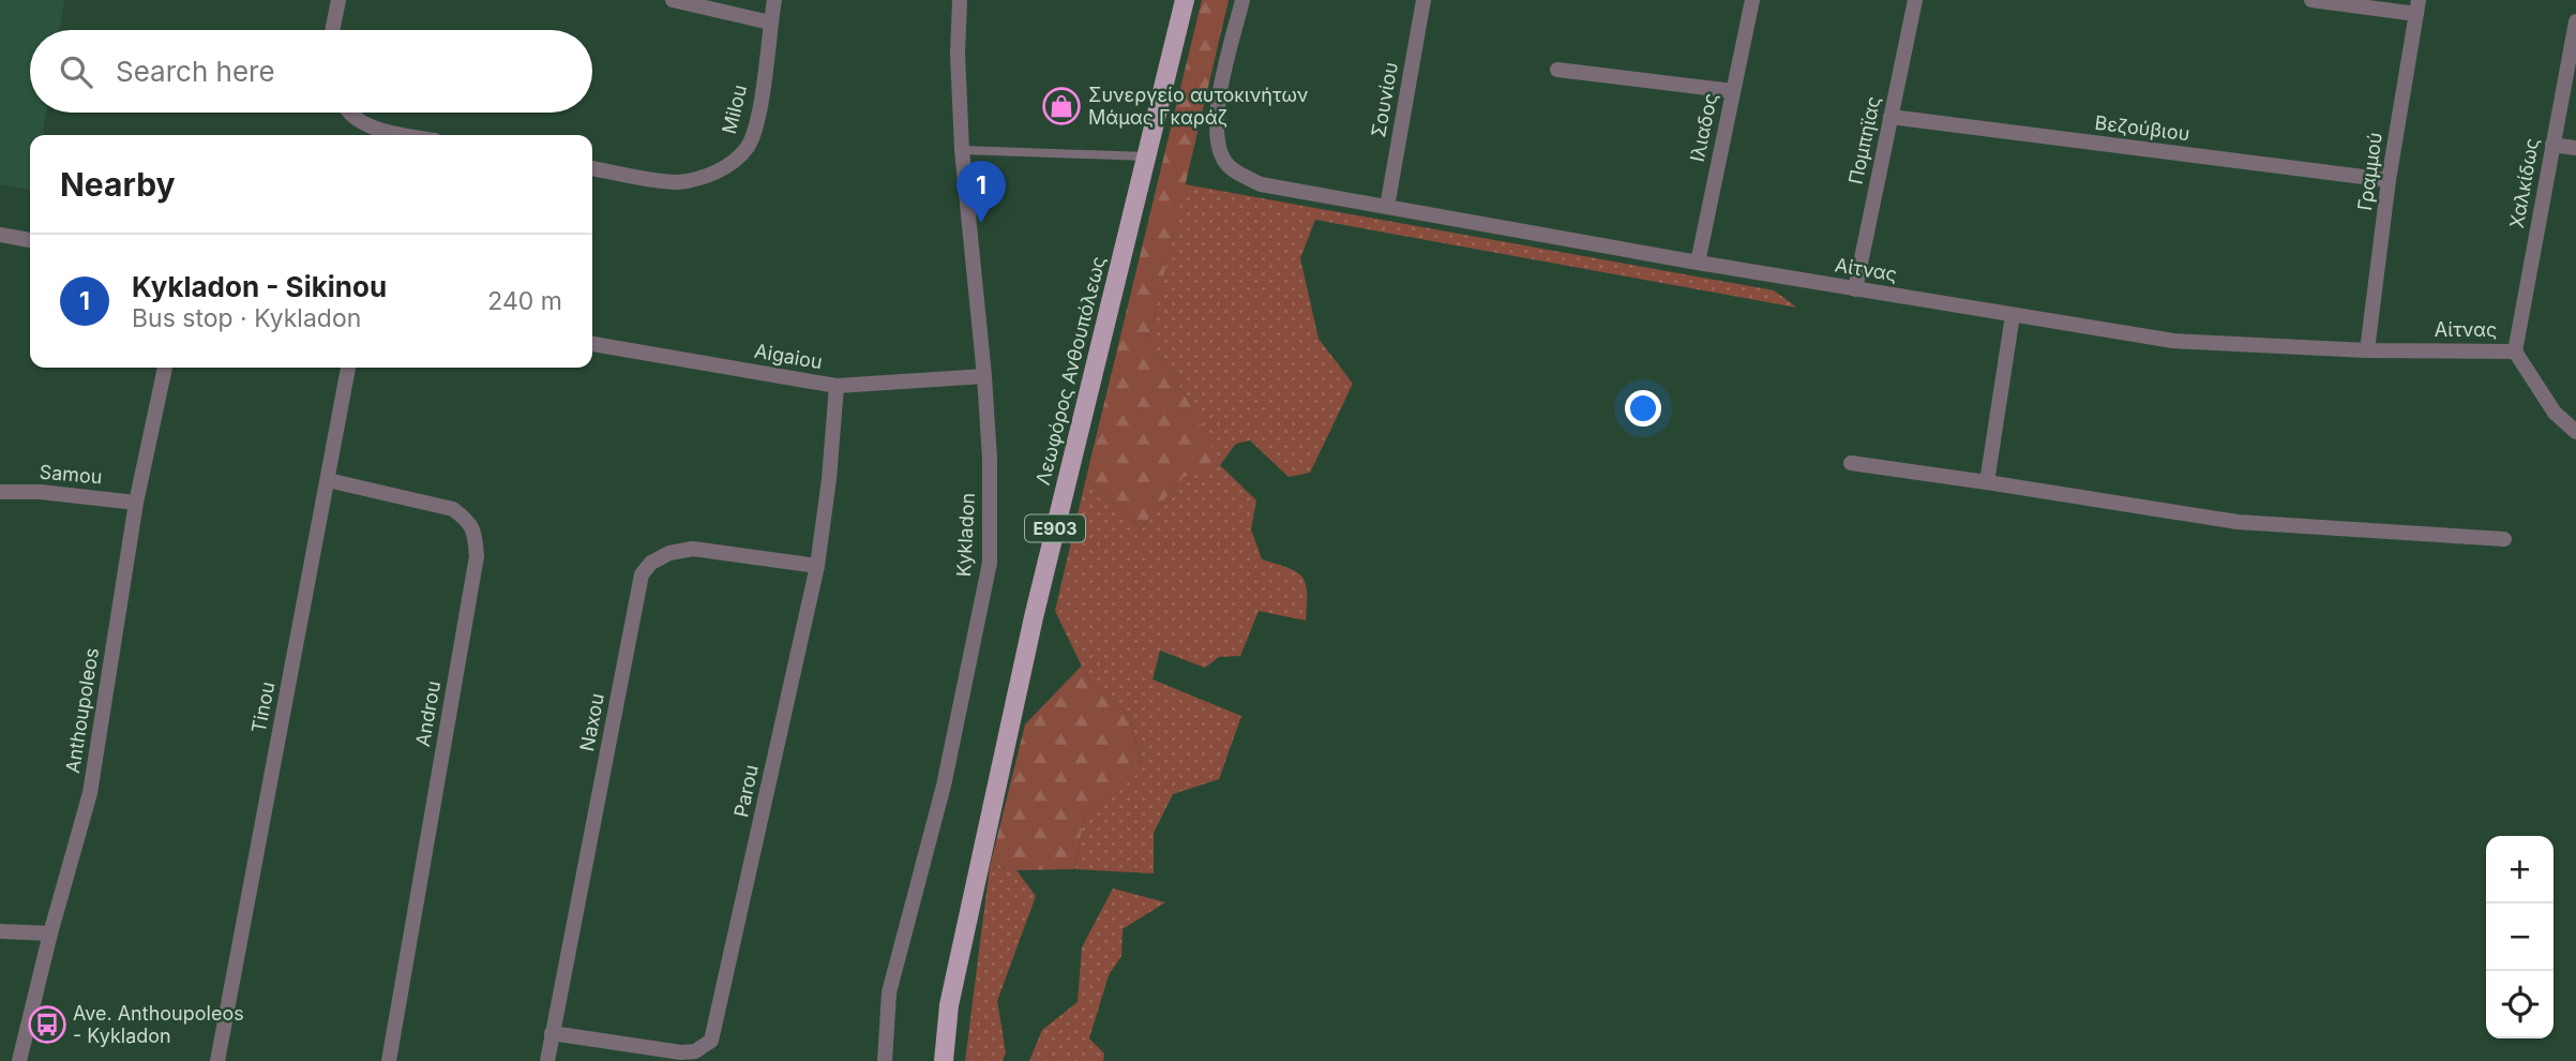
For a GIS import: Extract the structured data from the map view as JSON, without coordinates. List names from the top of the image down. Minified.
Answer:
{"streets":{"main road":["Λεωφόρος Ανθουπόλεως","E903"],"street":["Σουνίου","Milou","Ιλιαδος","Βεζούβιου","Πομπηϊας","Γραμμού","Χαλκίδως","Αίτνας","Aigaiou","Samou","Kykladon","Tinou","Anthoupoleos","Androu","Naxou","Parou"]},"crossings":[["Σουνίου","Αίτνας"],["Ιλιαδος","Αίτνας"],["Βεζούβιου","Πομπηϊας"],["Βεζούβιου","Γραμμού"],["Πομπηϊας","Αίτνας"],["Γραμμού","Αίτνας"],["Χαλκίδως","Αίτνας"],["Aigaiou","Kykladon"],["Aigaiou","Parou"],["Samou","Anthoupoleos"],["Tinou","Androu"],["Naxou","Parou"]],"places":{"shop":["Συνεργείο αυτοκινήτων Μάμας Γκαράζ"],"bus stop":["Ave. Anthoupoleos - Kykladon"]},"page":{"search":"Search here","heading":"Nearby","pins":"1","list":[{"mark":"1","name":"Kykladon - Sikinou","note":"Bus stop · Kykladon","value":"240 m"}],"map_buttons":["+","−"]}}
